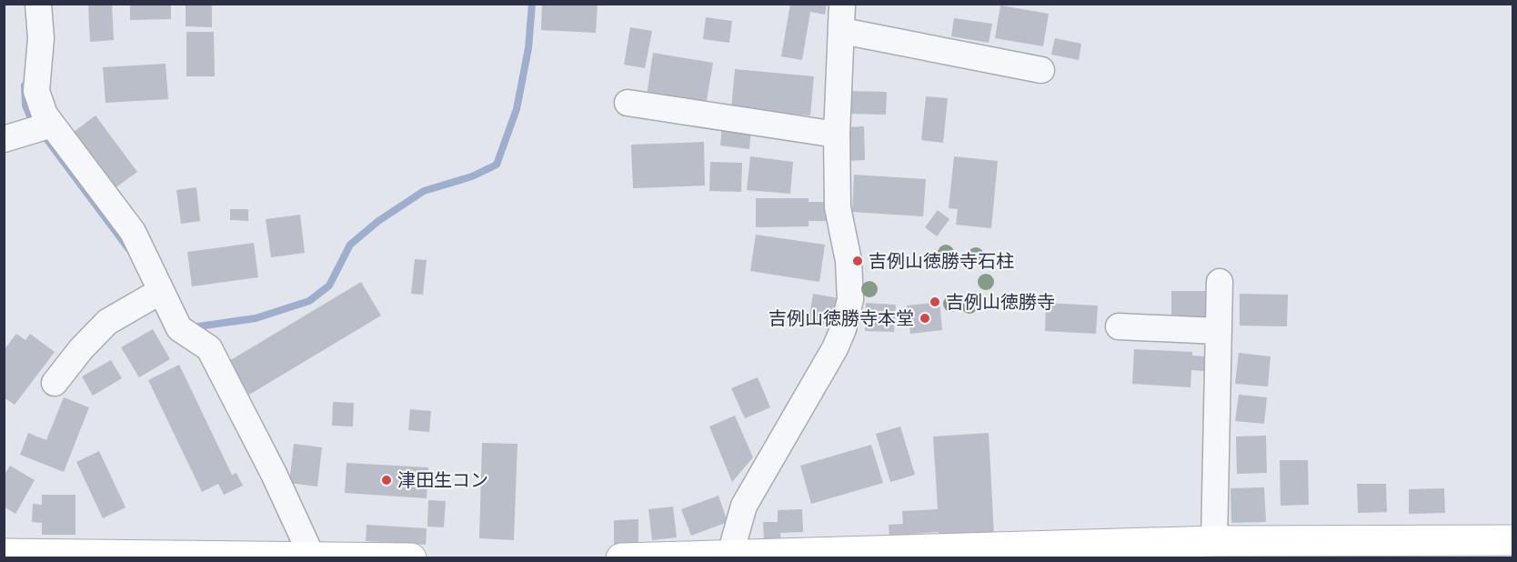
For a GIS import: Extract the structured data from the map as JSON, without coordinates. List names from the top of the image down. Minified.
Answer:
{"places":["吉例山徳勝寺石柱","吉例山徳勝寺","吉例山徳勝寺本堂","津田生コン"]}
